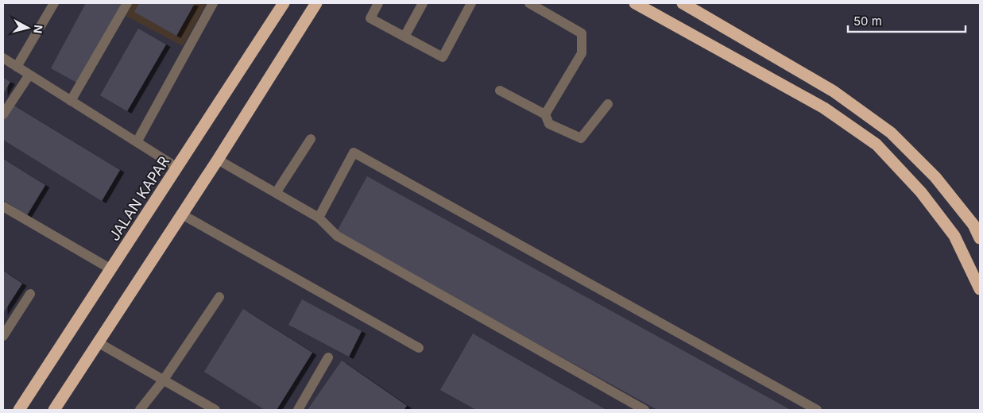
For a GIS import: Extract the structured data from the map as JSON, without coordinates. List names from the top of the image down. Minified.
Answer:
{"streets":{"highway":["JALAN KAPAR"]},"scale_bar":"50 m","north":"right"}
